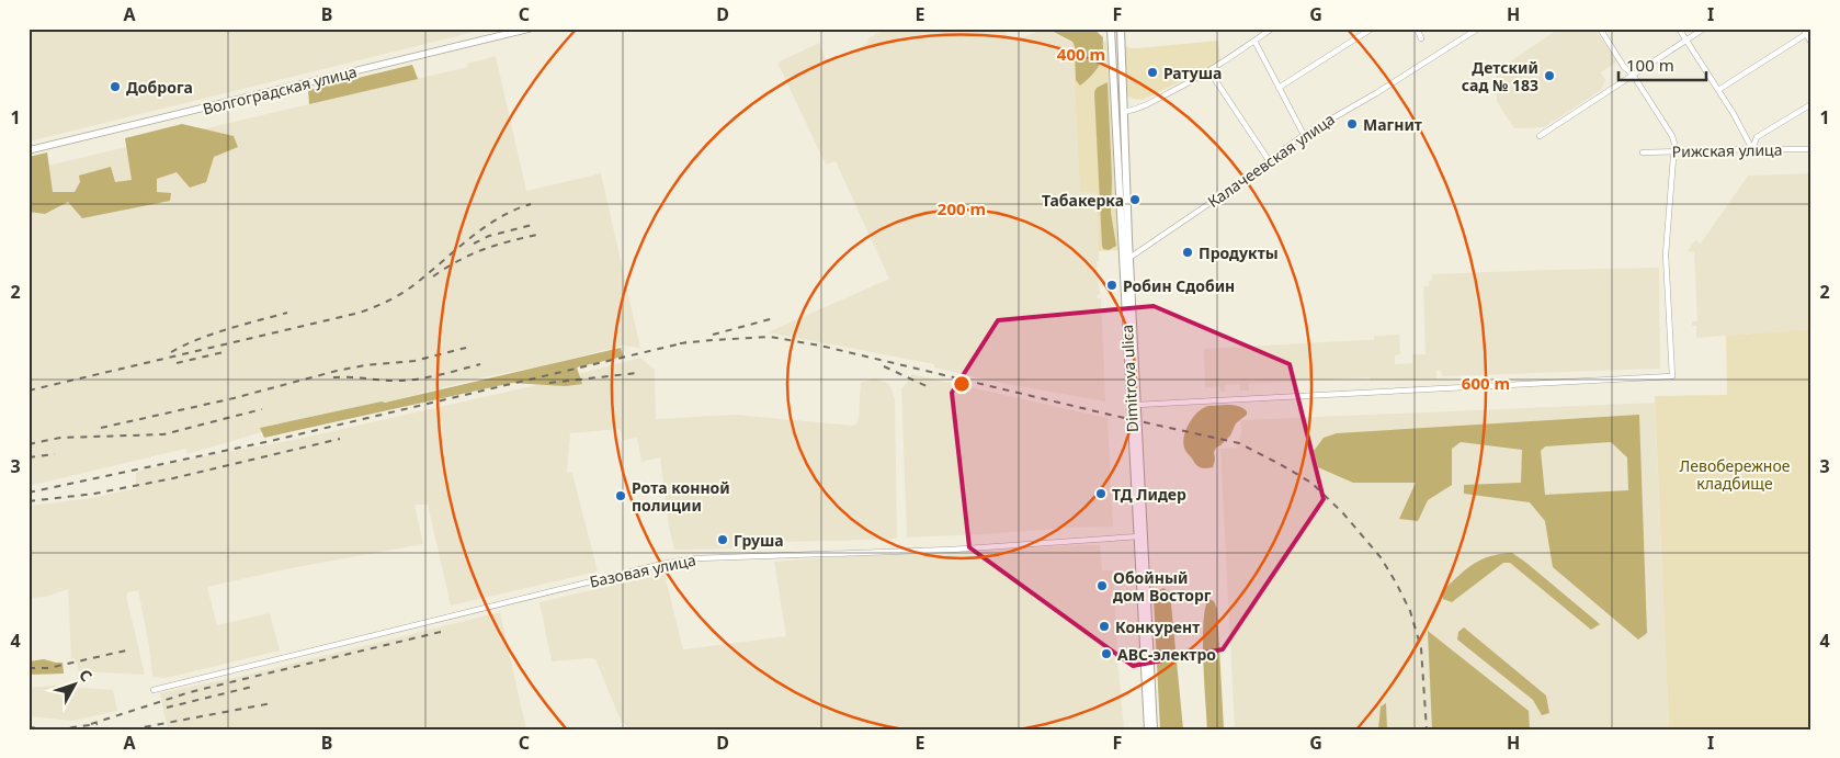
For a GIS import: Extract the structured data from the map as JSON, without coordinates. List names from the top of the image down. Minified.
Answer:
{"streets":{"main road":["Волгоградская улица","Dimitrova ulica"],"street":["Рижская улица","Калачеевская улица","Базовая улица"]},"crossings":[["Калачеевская улица","Dimitrova ulica"],["Dimitrova ulica","Базовая улица"]],"parks":["Левобережное кладбище"],"places":["Ратуша","Детский сад № 183","Доброга","Магнит","Табакерка","Продукты","Робин Сдобин","ТД Лидер","Рота конной полиции","Груша","Обойный дом Восторг","Конкурент","АВС-электро"],"scale_bar":"100 m","north":"top right","grid":{"columns":["A","B","C","D","E","F","G","H","I"],"rows":["1","2","3","4"]},"rings":["400 m","200 m","600 m"]}
